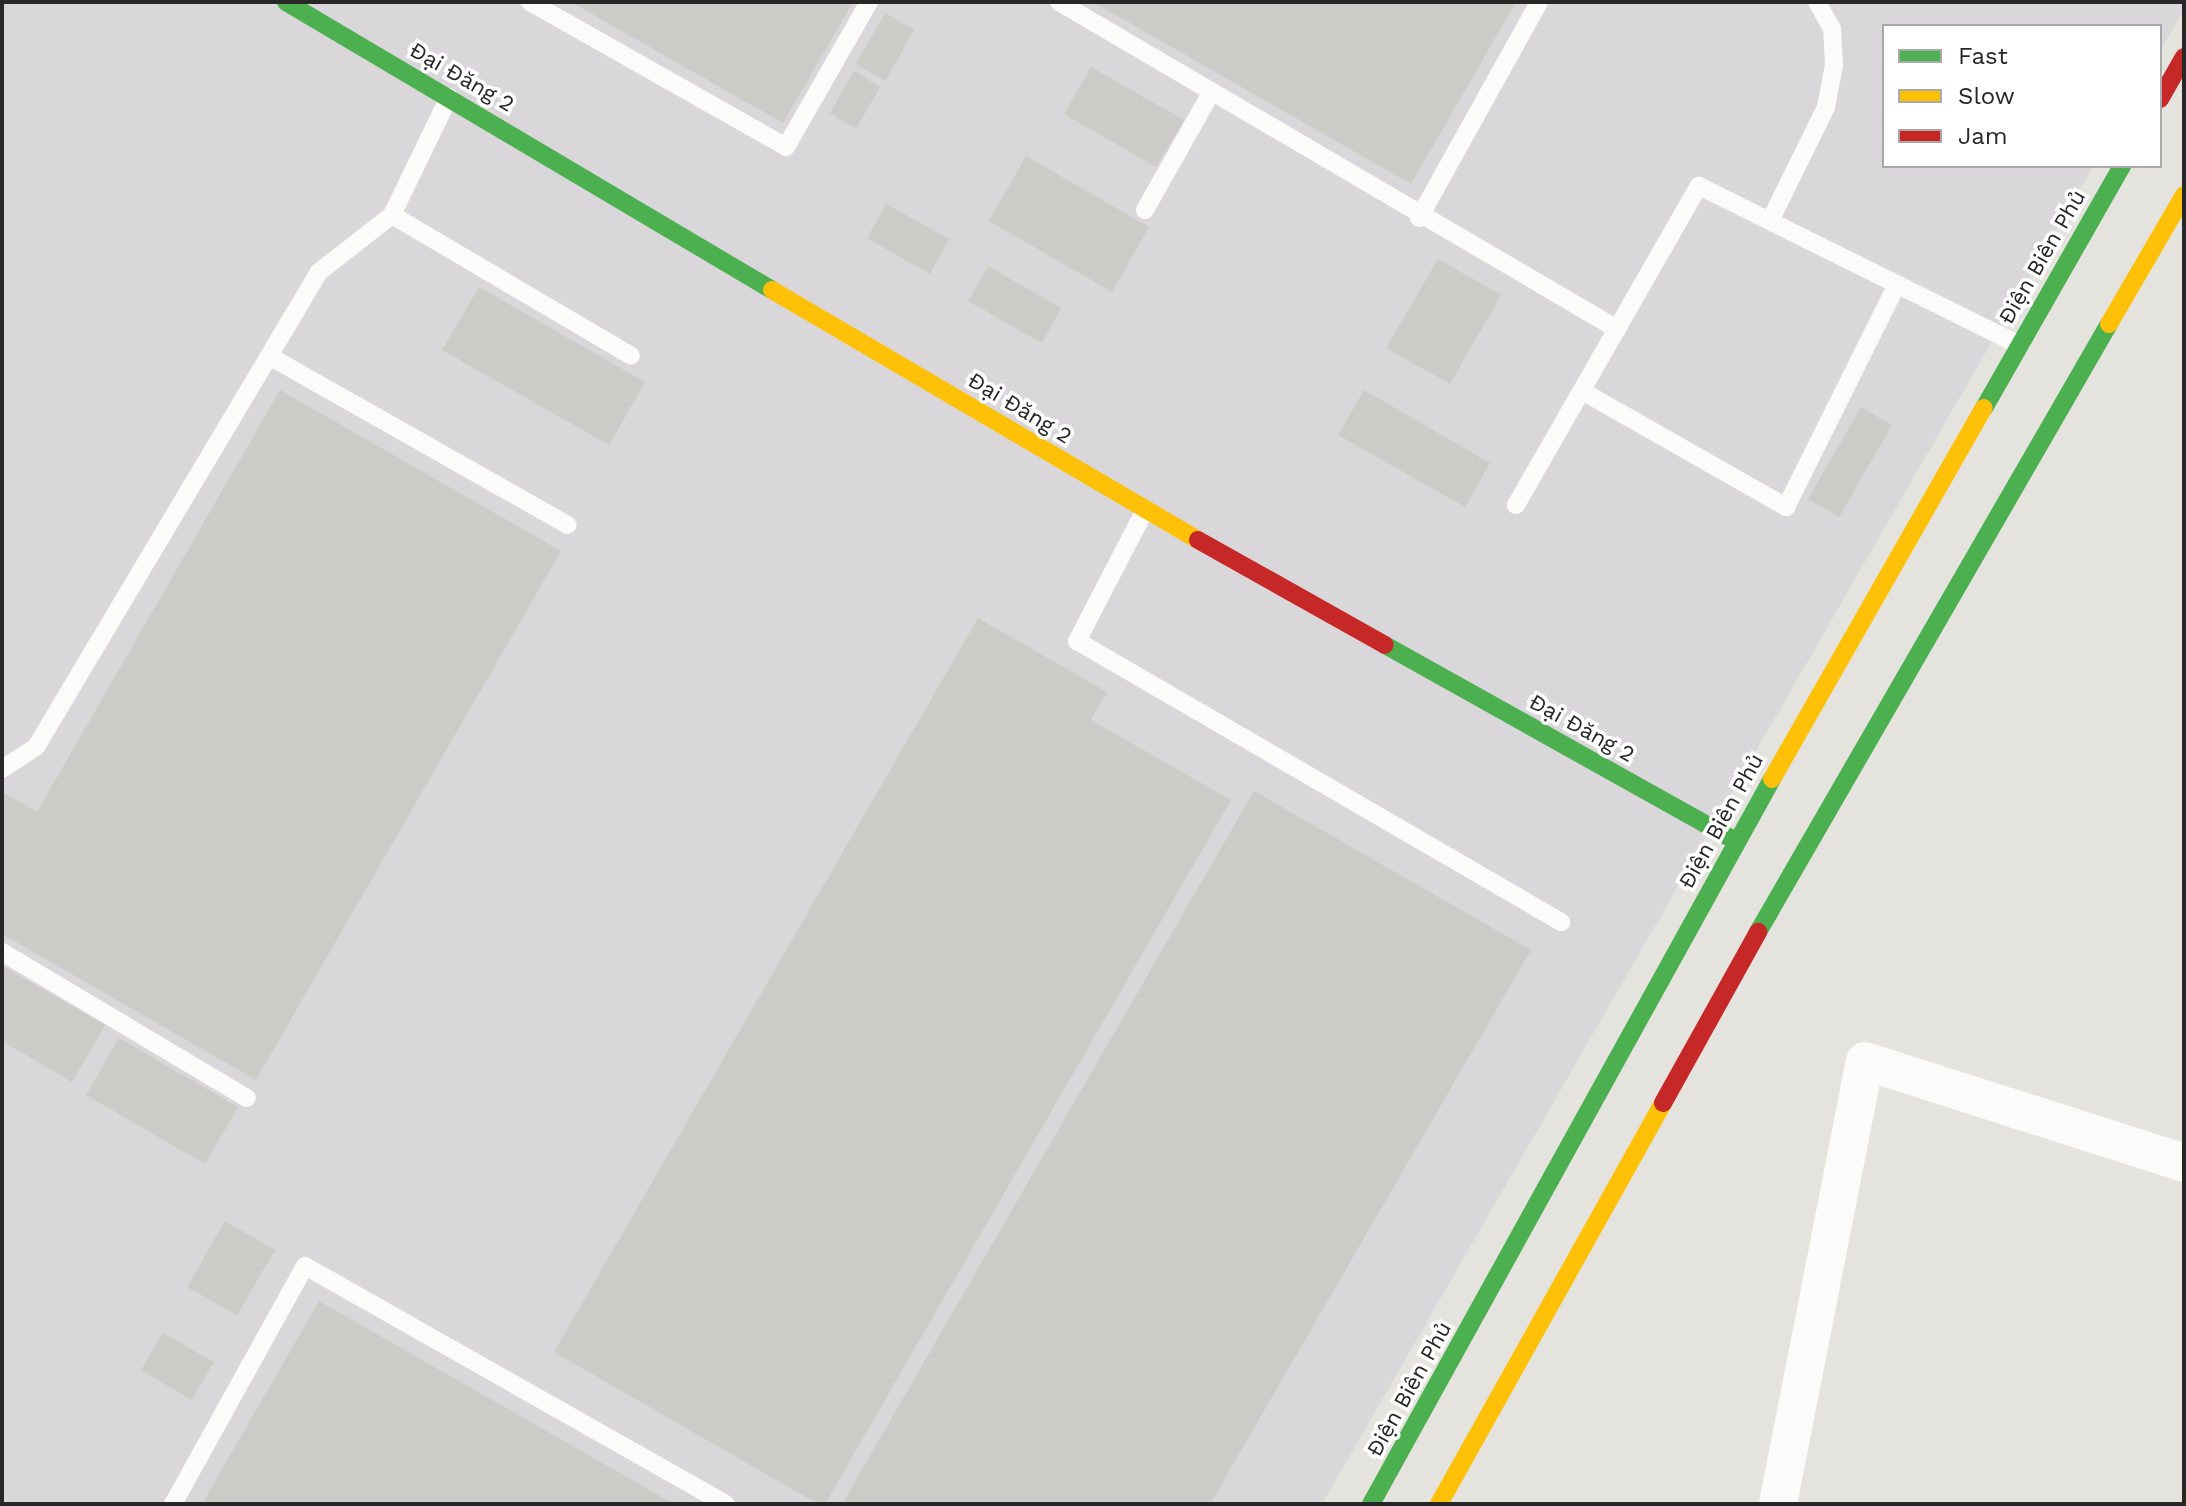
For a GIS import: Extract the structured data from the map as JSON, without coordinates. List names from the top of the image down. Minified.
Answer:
{"streets":{"main road":["Đại Đăng 2","Điện Biên Phủ"]},"crossings":[["Đại Đăng 2","Điện Biên Phủ"]],"legend":["Fast","Slow","Jam"]}
